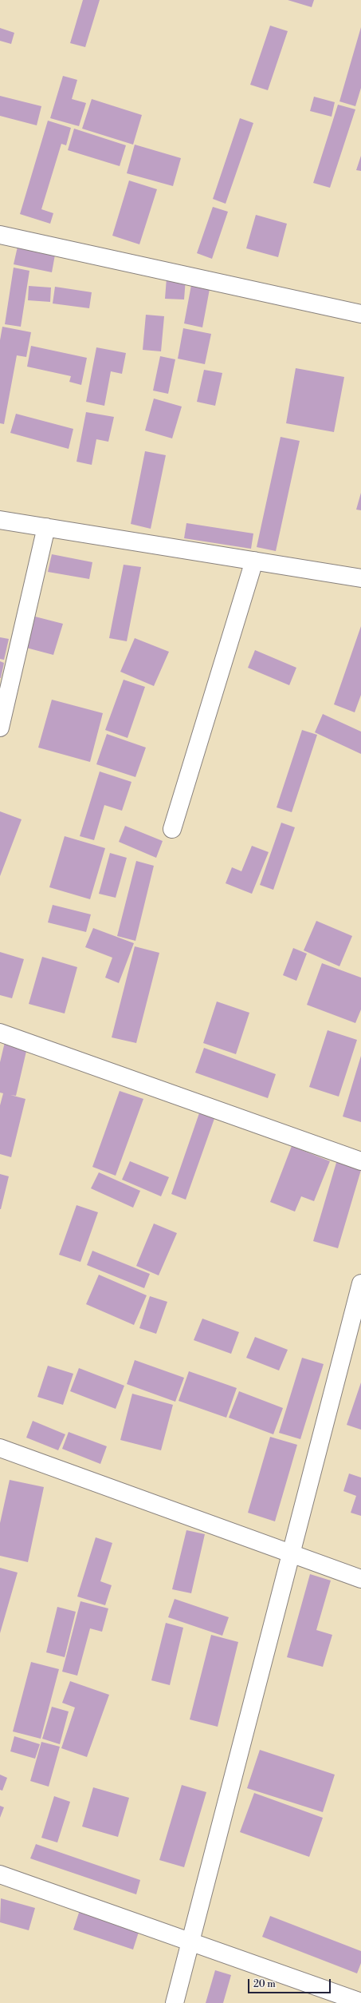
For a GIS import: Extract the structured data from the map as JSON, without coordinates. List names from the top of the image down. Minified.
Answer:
{"scale_bar":"20 m"}
